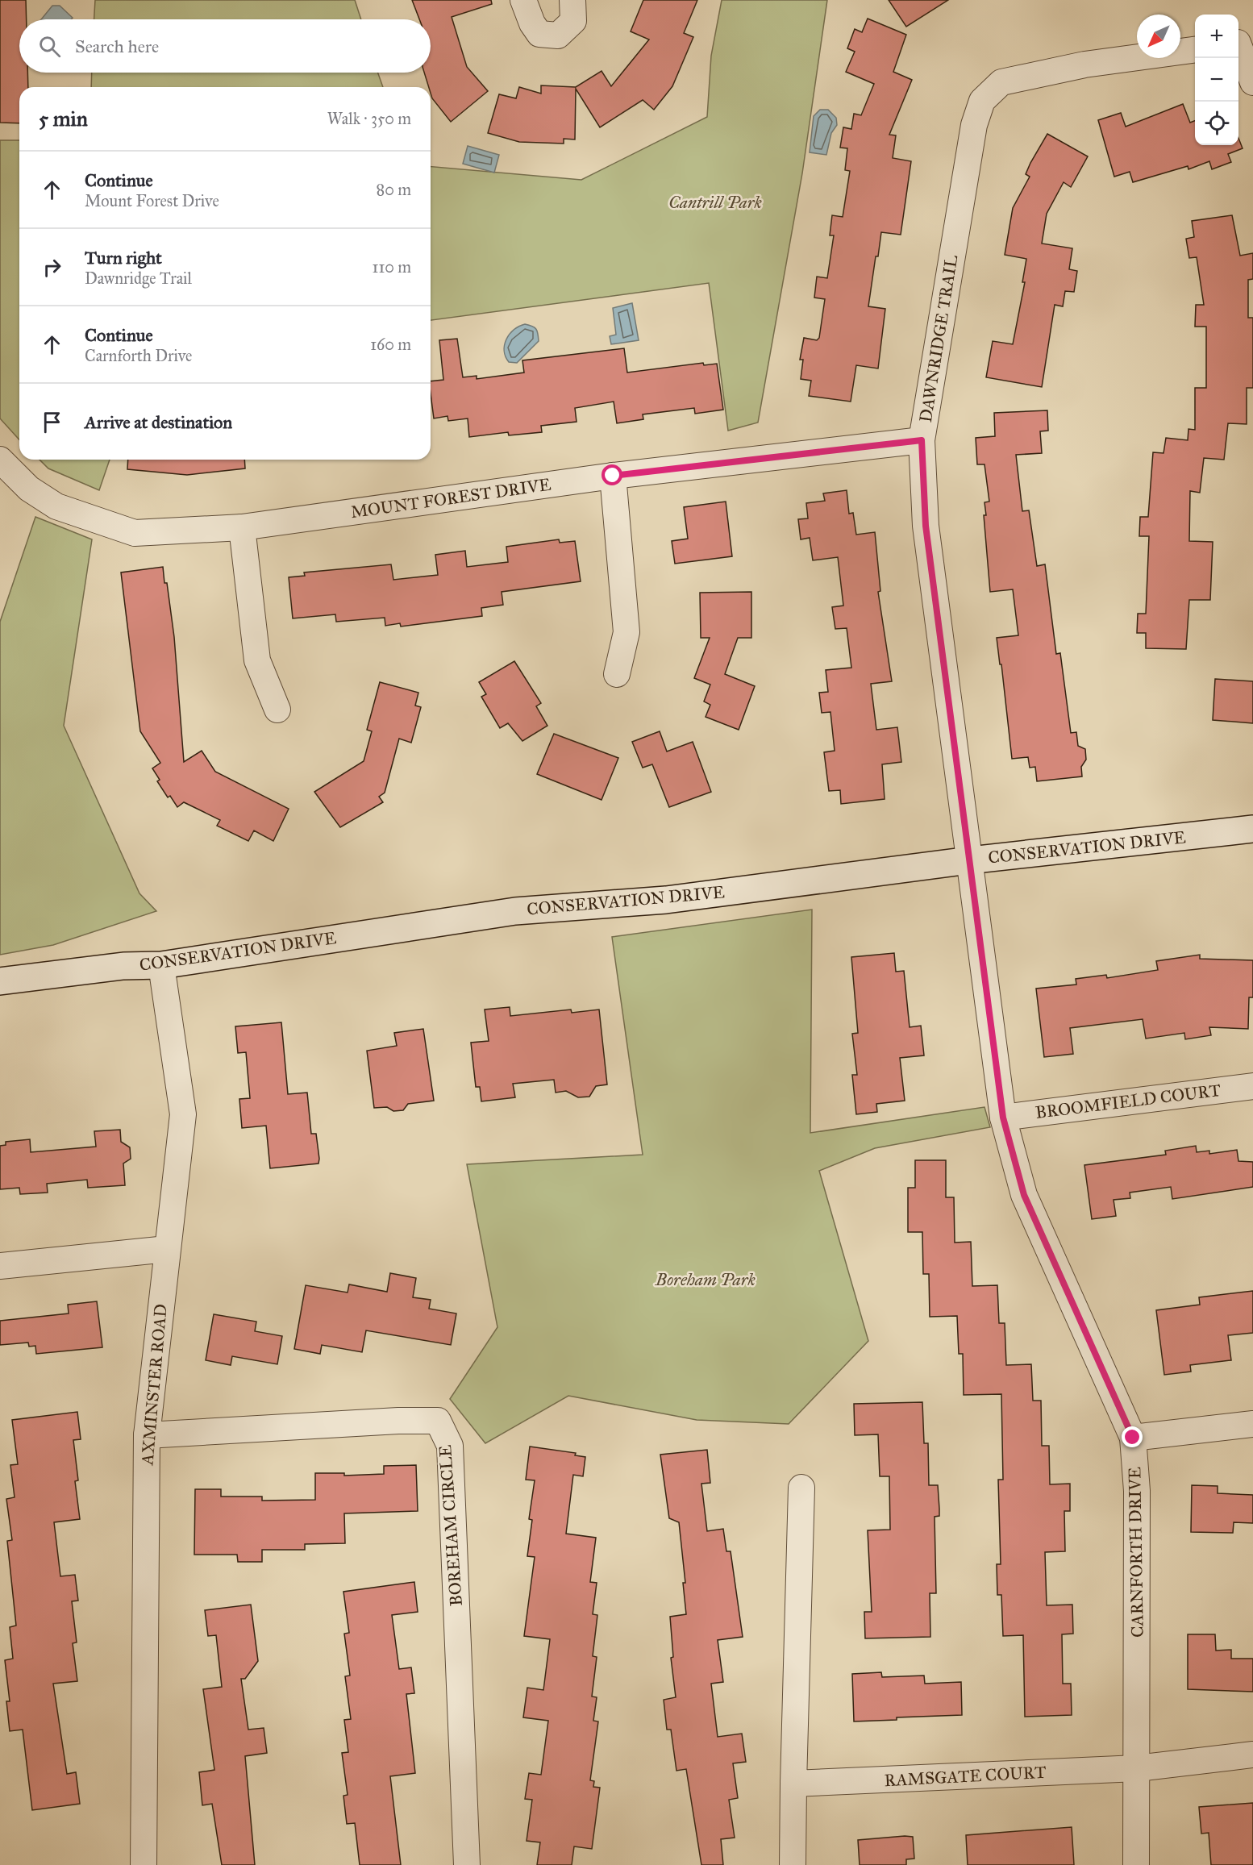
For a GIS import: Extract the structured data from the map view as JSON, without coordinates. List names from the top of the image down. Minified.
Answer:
{"streets":{"street":["DAWNRIDGE TRAIL","MOUNT FOREST DRIVE","CONSERVATION DRIVE","BROOMFIELD COURT","AXMINSTER ROAD","BOREHAM CIRCLE","CARNFORTH DRIVE","RAMSGATE COURT"]},"crossings":[["DAWNRIDGE TRAIL","MOUNT FOREST DRIVE"],["DAWNRIDGE TRAIL","CONSERVATION DRIVE"],["DAWNRIDGE TRAIL","CARNFORTH DRIVE"],["CONSERVATION DRIVE","AXMINSTER ROAD"],["CONSERVATION DRIVE","CARNFORTH DRIVE"],["BROOMFIELD COURT","CARNFORTH DRIVE"],["AXMINSTER ROAD","BOREHAM CIRCLE"],["CARNFORTH DRIVE","RAMSGATE COURT"]],"parks":["Cantrill Park","Boreham Park"],"north":"bottom left","page":{"map_buttons":["+","−"],"search":"Search here","heading":["5 min","Walk · 350 m"],"list":[["Continue","Mount Forest Drive","80 m"],["Turn right","Dawnridge Trail","110 m"],["Continue","Carnforth Drive","160 m"],"Arrive at destination"]}}
